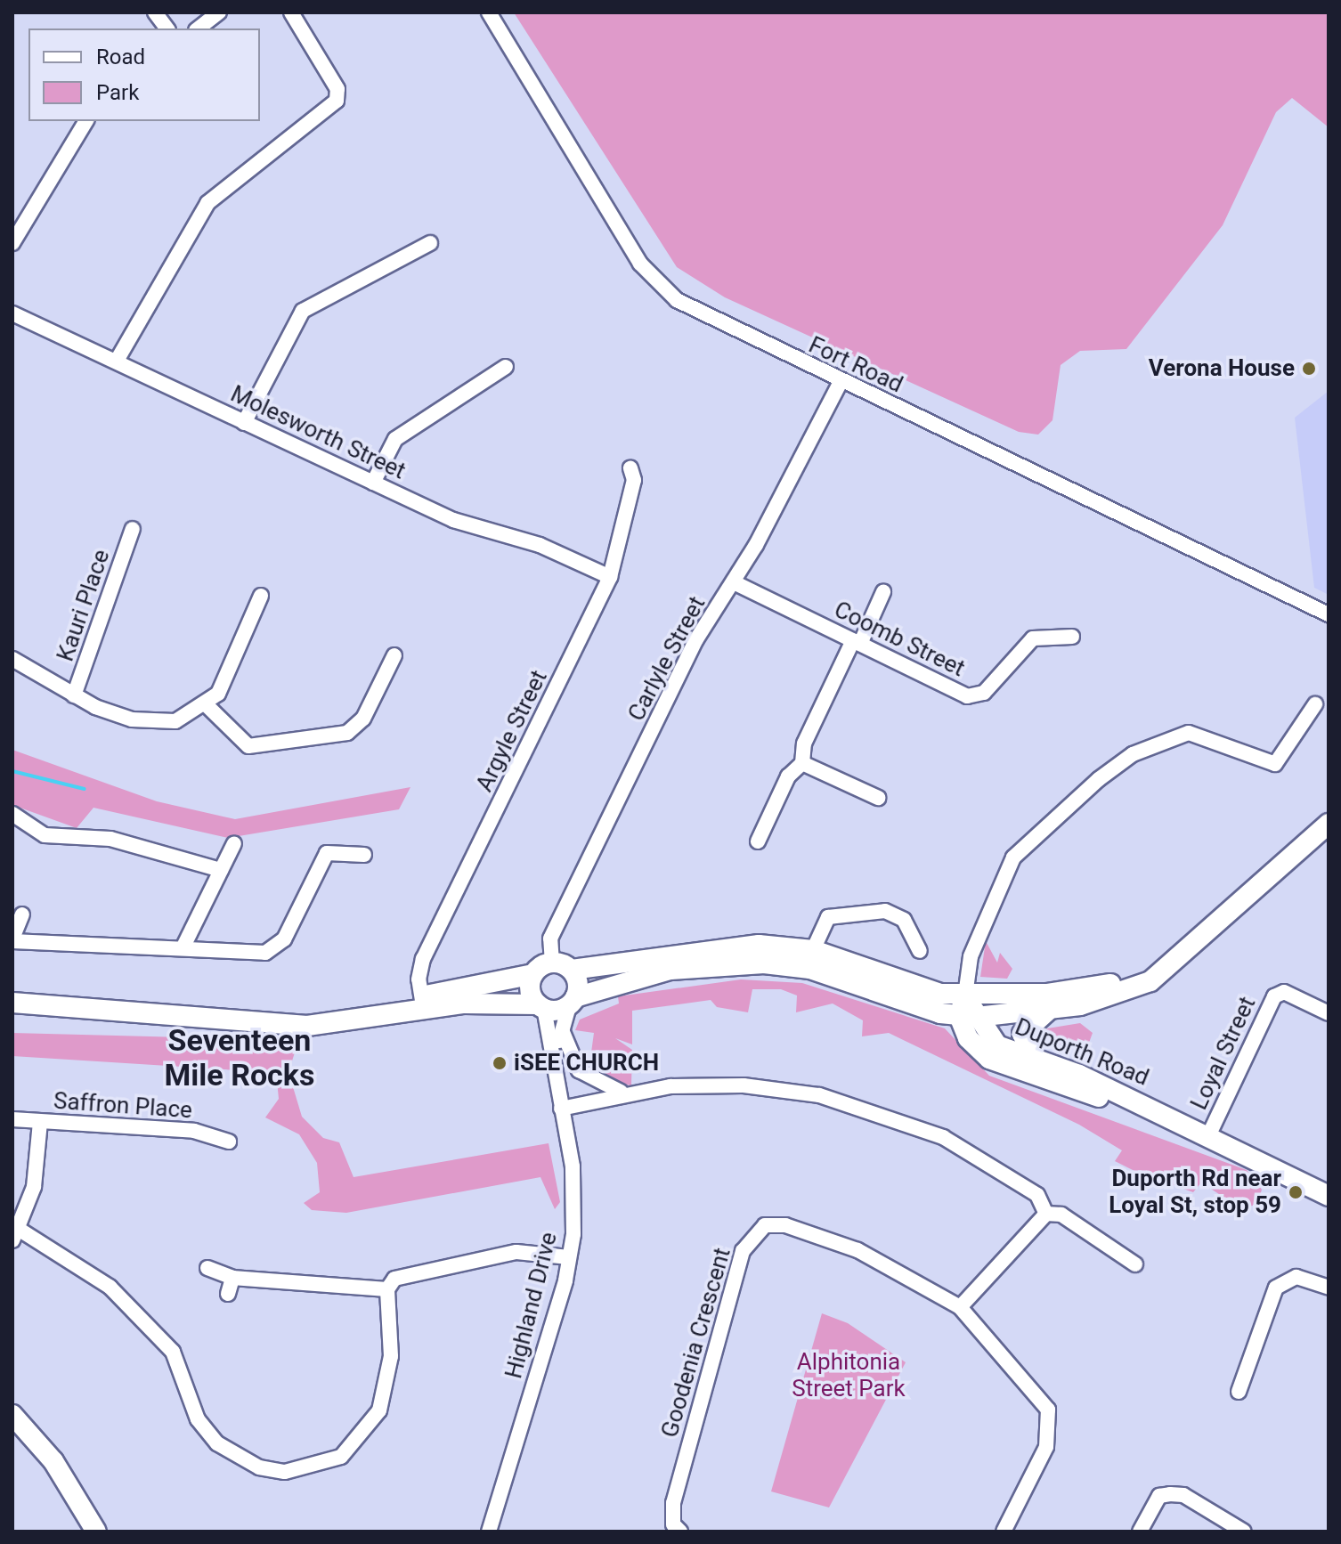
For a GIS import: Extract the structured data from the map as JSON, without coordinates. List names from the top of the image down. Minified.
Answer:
{"streets":{"main road":["Duporth Road"],"street":["Fort Road","Molesworth Street","Kauri Place","Coomb Street","Carlyle Street","Argyle Street","Loyal Street","Saffron Place","Highland Drive","Goodenia Crescent"]},"crossings":[["Fort Road","Carlyle Street"],["Molesworth Street","Argyle Street"],["Coomb Street","Carlyle Street"],["Carlyle Street","Highland Drive"],["Duporth Road","Loyal Street"]],"districts":["Seventeen Mile Rocks"],"parks":["Alphitonia Street Park"],"places":["Verona House","iSEE CHURCH","Duporth Rd near Loyal St, stop 59"],"legend":["Road","Park"]}
